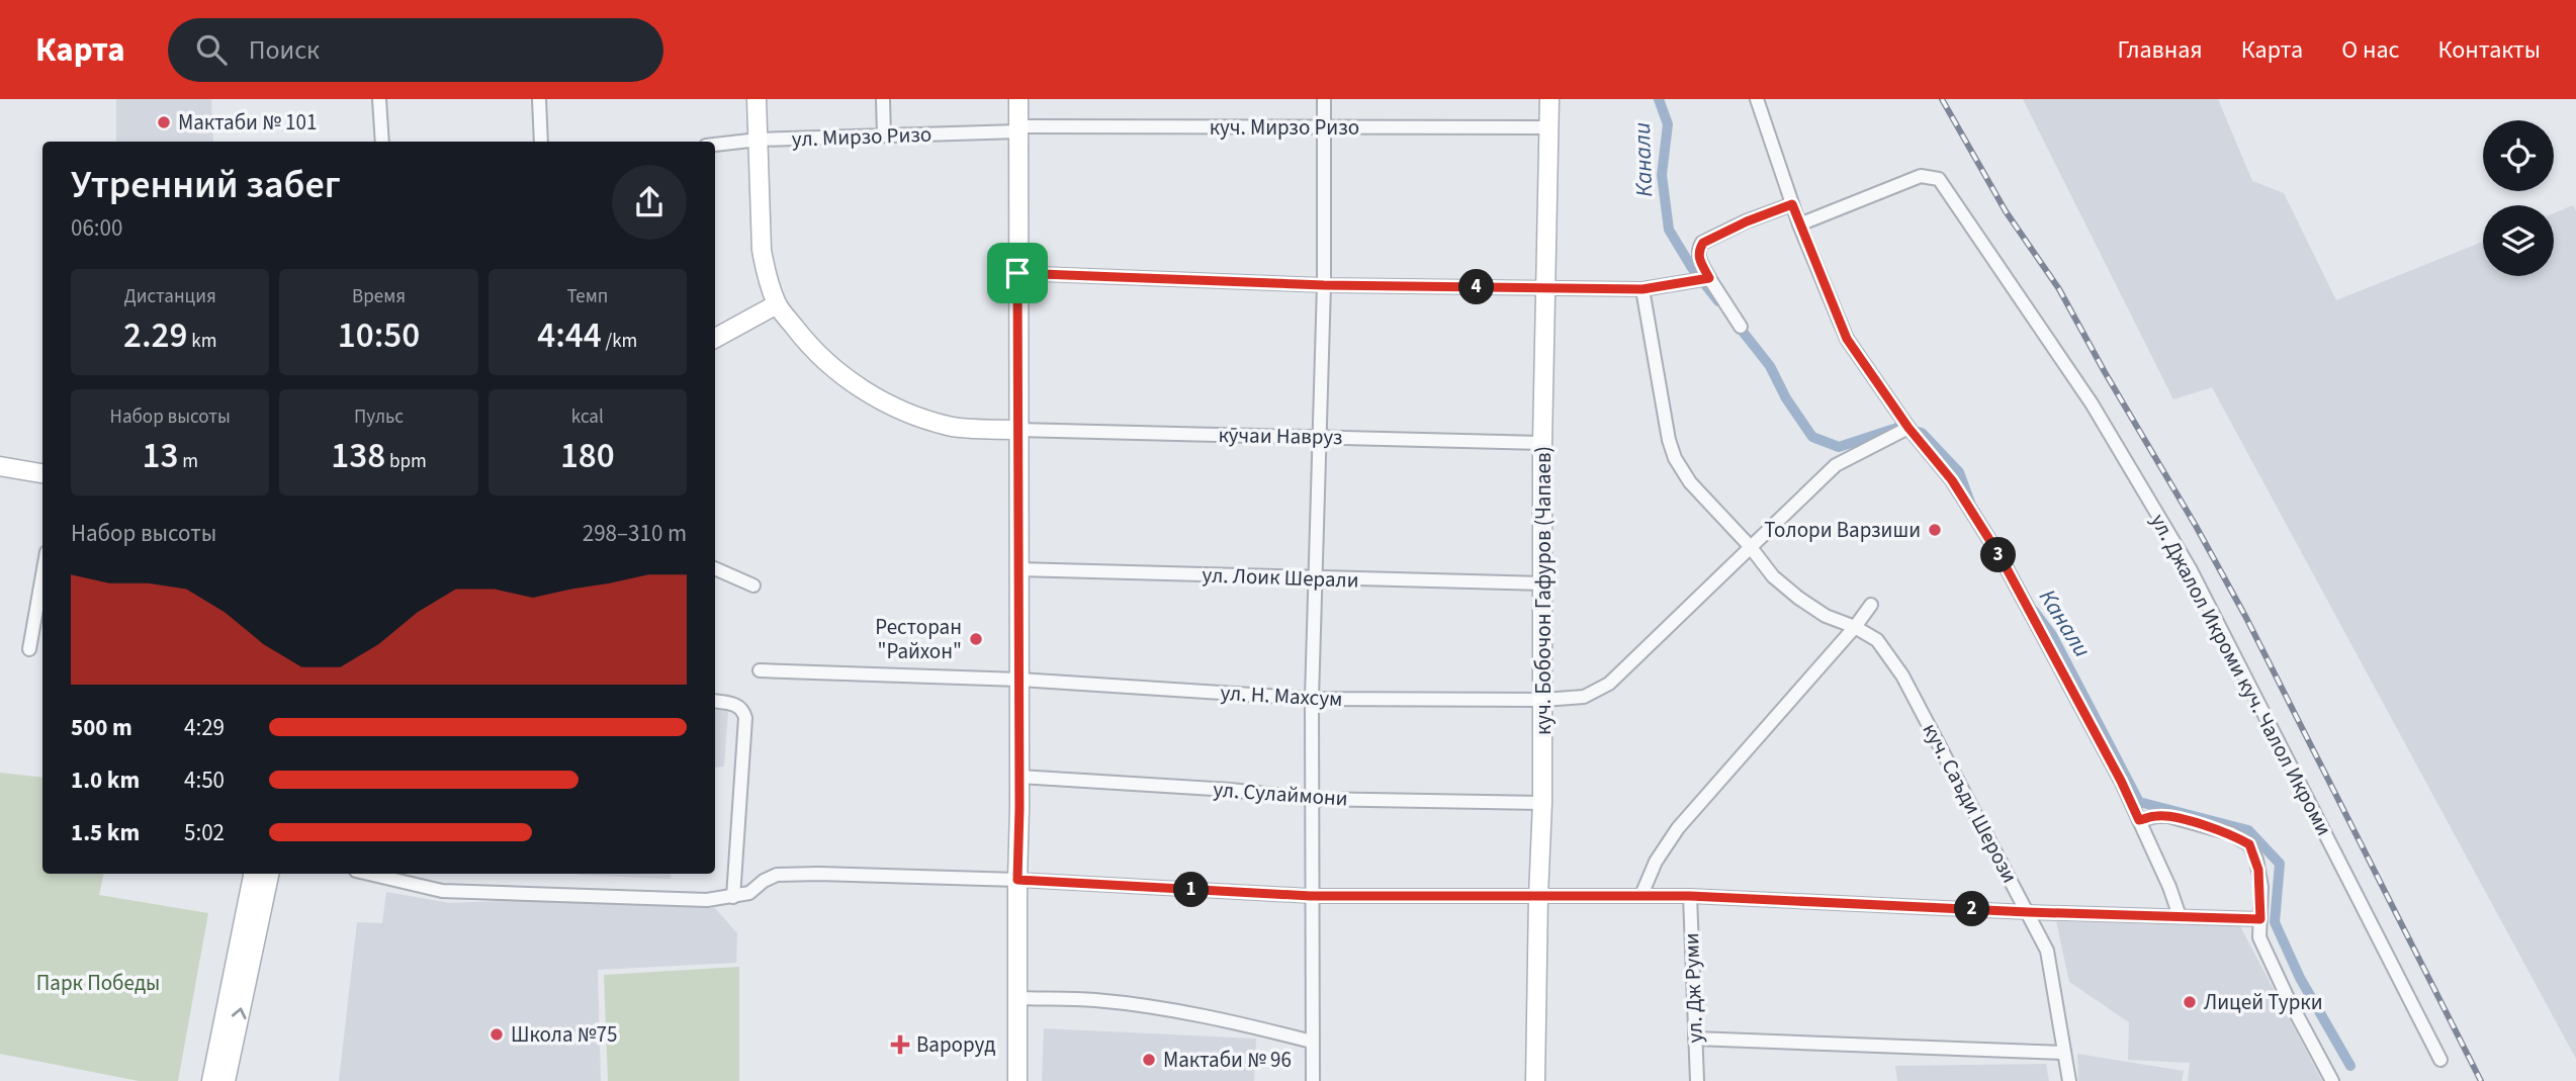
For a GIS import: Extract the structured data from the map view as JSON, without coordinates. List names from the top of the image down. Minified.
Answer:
{"streets":{"street":["куч. Мирзо Ризо","ул. Мирзо Ризо","кӯчаи Навруз","ул. Лоик Шерали","куч. Бобочон Гафуров (Чапаев)","ул. Джалол Икроми куч. Чалол Икроми","ул. Н. Махсум","ул. Сулаймони","куч. Саъди Шерози","ул. Дж Руми"]},"crossings":[["куч. Мирзо Ризо","ул. Мирзо Ризо"],["куч. Мирзо Ризо","куч. Бобочон Гафуров (Чапаев)"],["кӯчаи Навруз","куч. Бобочон Гафуров (Чапаев)"],["ул. Лоик Шерали","куч. Бобочон Гафуров (Чапаев)"],["куч. Бобочон Гафуров (Чапаев)","ул. Н. Махсум"],["куч. Бобочон Гафуров (Чапаев)","ул. Сулаймони"],["ул. Н. Махсум","куч. Саъди Шерози"]],"water":["Канали"],"parks":["Парк Победы"],"places":{"other":["Мактаби № 101","Толори Варзиши","Ресторан \"Райхон\"","Лицей Турки","Школа №75","Мактаби № 96"],"health":["Вароруд"]},"page":{"header":"Карта","search":"Поиск","nav":["Главная","Карта","О нас","Контакты"],"heading":["Утренний забег","06:00"],"stats":[["Дистанция","2.29 km"],["Время","10:50"],["Темп","4:44 /km"],["Набор высоты","13 m"],["Пульс","138 bpm"],["kcal","180"]],"pins":["4","3","1","2"],"chart":["Набор высоты","298–310 m"],"list":[{"name":"500 m","note":"4:29"},{"name":"1.0 km","note":"4:50"},{"name":"1.5 km","note":"5:02"}]}}
